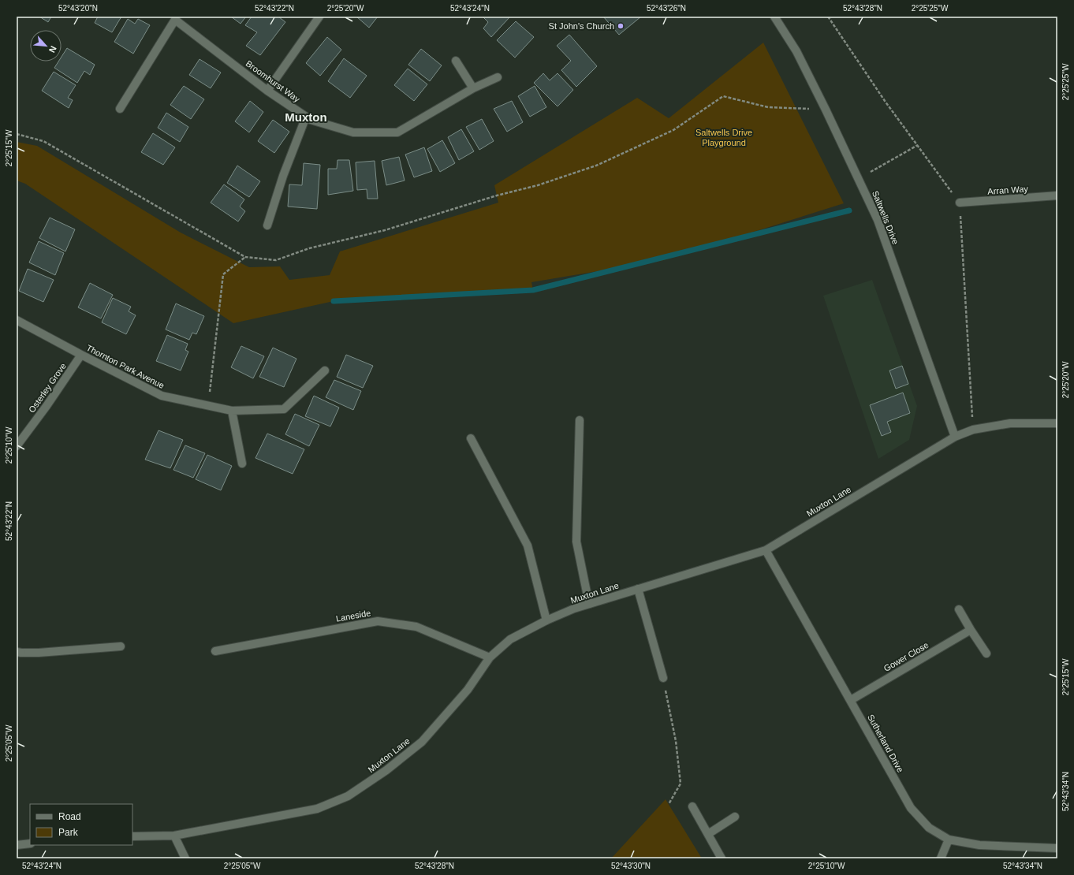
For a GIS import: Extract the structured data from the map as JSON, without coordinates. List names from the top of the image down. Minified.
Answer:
{"streets":{"street":["Broomhurst Way","Arran Way","Saltwells Drive","Thornton Park Avenue","Osterley Grove","Muxton Lane","Laneside","Gower Close","Sutherland Drive"]},"crossings":[["Saltwells Drive","Muxton Lane"],["Thornton Park Avenue","Osterley Grove"],["Muxton Lane","Laneside"],["Muxton Lane","Sutherland Drive"],["Gower Close","Sutherland Drive"]],"districts":["Muxton"],"parks":["Saltwells Drive Playground"],"places":["St John's Church"],"legend":["Road","Park"],"north":"bottom right","coordinates":["52°43'20\"N","52°43'22\"N","2°25'20\"W","52°43'24\"N","52°43'26\"N","52°43'28\"N","2°25'25\"W","2°25'15\"W","2°25'10\"W","2°25'05\"W","52°43'34\"N","52°43'30\"N"]}
